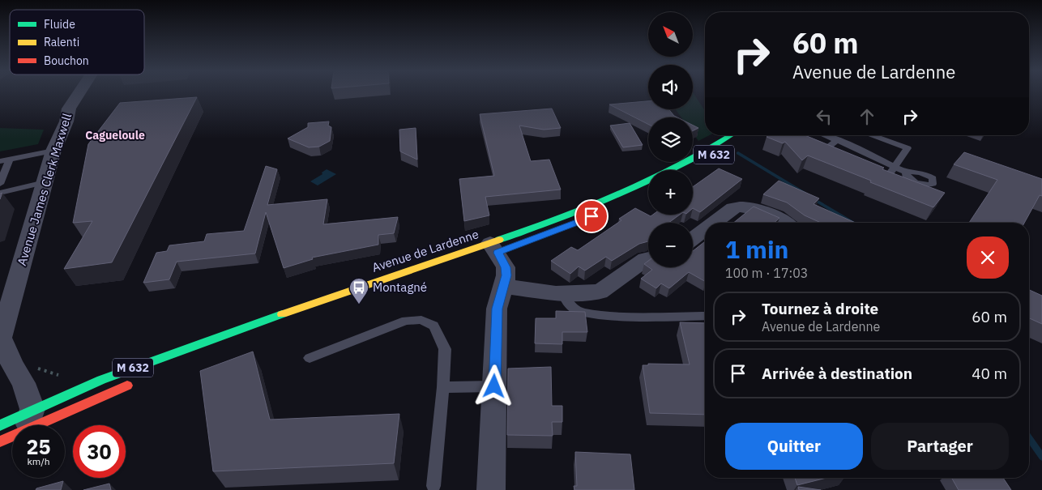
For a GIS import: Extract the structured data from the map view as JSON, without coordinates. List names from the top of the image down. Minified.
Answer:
{"streets":{"main road":["M 632","Avenue de Lardenne"],"street":["Avenue James Clerk Maxwell"]},"crossings":[["M 632","Avenue James Clerk Maxwell"],["M 632","Avenue de Lardenne"],["Avenue James Clerk Maxwell","Avenue de Lardenne"]],"districts":["Cagueloule"],"places":{"bus stop":["Montagné"]},"legend":["Fluide","Ralenti","Bouchon"],"north":"top left","page":{"map_buttons":["+","−"],"turn":["60 m","Avenue de Lardenne"],"heading":["1 min","100 m · 17:03"],"list":[{"name":"Tournez à droite","note":"Avenue de Lardenne","value":"60 m"},{"name":"Arrivée à destination","value":"40 m"}],"buttons":["Quitter","Partager"],"speed":"25 km/h","limit":"30"}}
